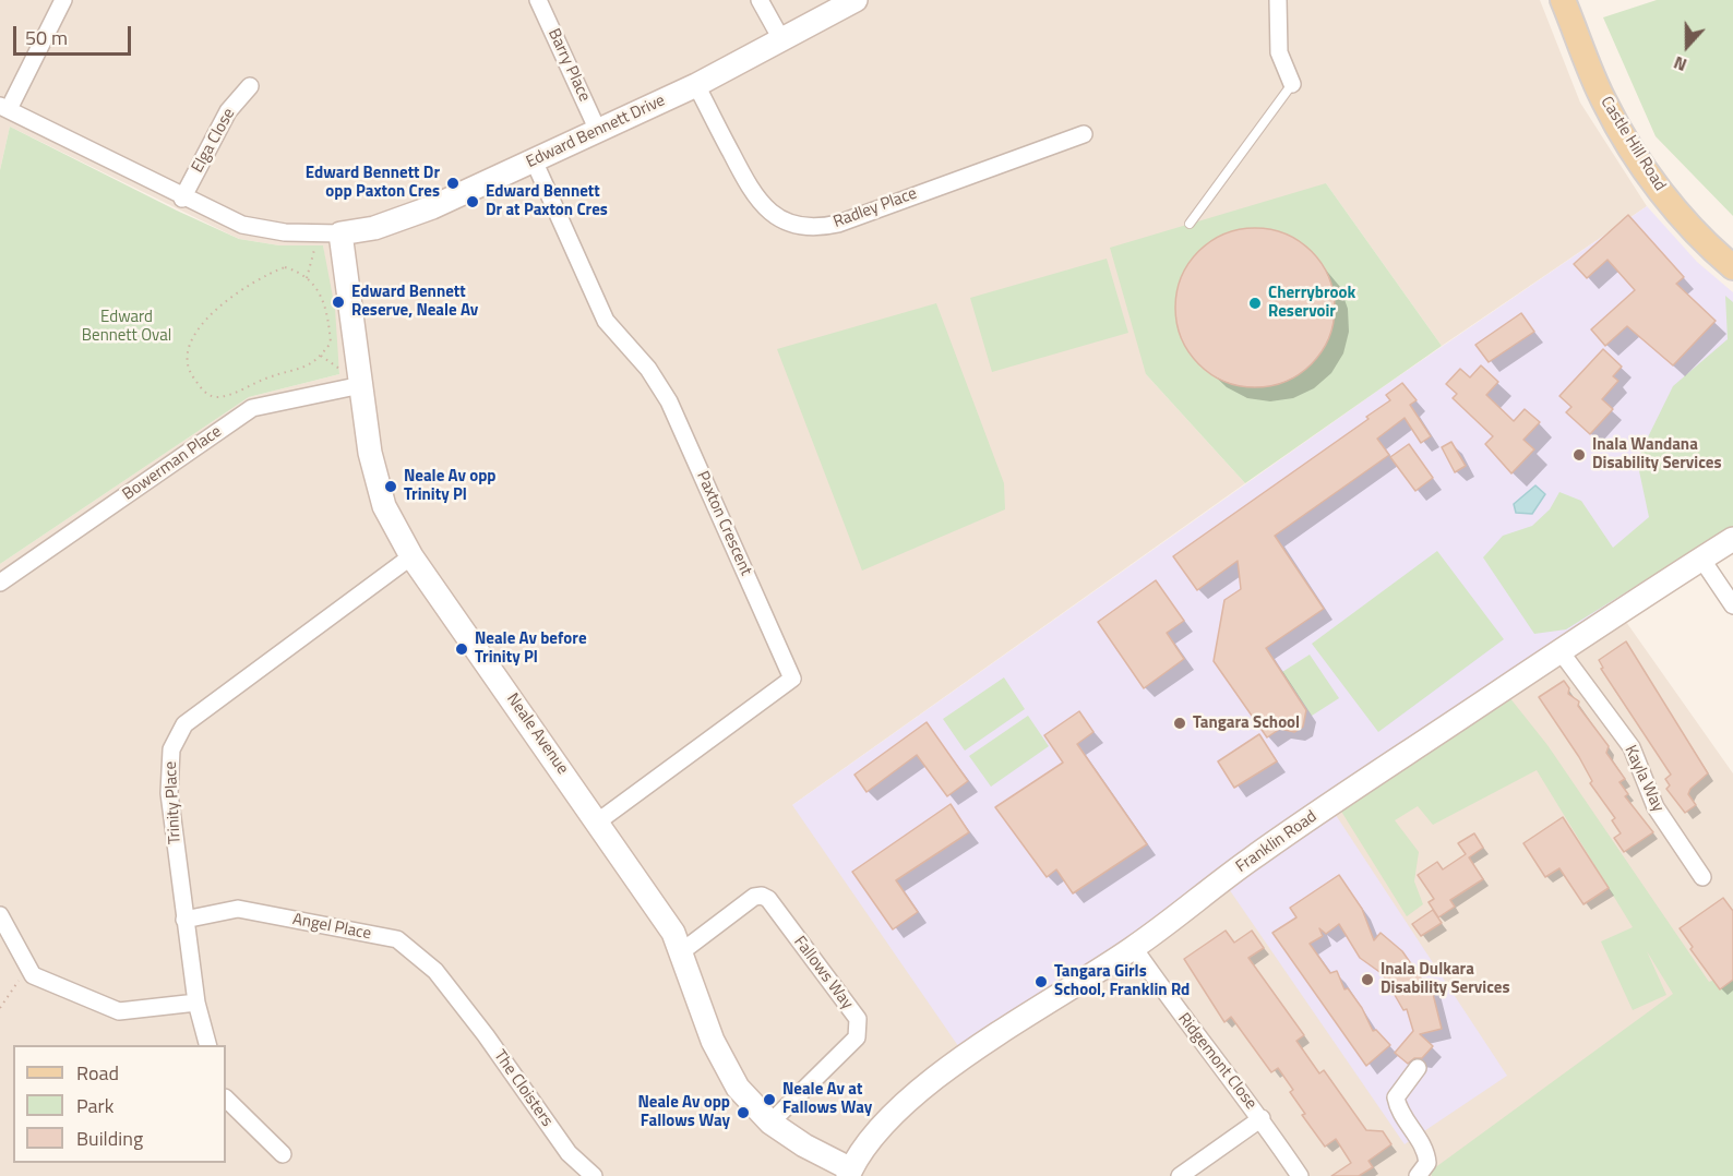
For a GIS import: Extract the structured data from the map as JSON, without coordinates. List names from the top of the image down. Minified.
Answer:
{"streets":{"main road":["Castle Hill Road"],"street":["Barry Place","Edward Bennett Drive","Elga Close","Radley Place","Bowerman Place","Paxton Crescent","Neale Avenue","Kayla Way","Trinity Place","Franklin Road","Angel Place","Fallows Way","Ridgemont Close","The Cloisters"]},"crossings":[["Barry Place","Edward Bennett Drive"],["Edward Bennett Drive","Elga Close"],["Edward Bennett Drive","Radley Place"],["Edward Bennett Drive","Paxton Crescent"],["Edward Bennett Drive","Neale Avenue"],["Bowerman Place","Neale Avenue"],["Paxton Crescent","Neale Avenue"],["Neale Avenue","Trinity Place"],["Neale Avenue","Franklin Road"],["Neale Avenue","Fallows Way"],["Kayla Way","Franklin Road"],["Trinity Place","Angel Place"],["Franklin Road","Ridgemont Close"],["Angel Place","The Cloisters"]],"parks":["Edward Bennett Oval"],"places":["Edward Bennett Dr opp Paxton Cres","Edward Bennett Dr at Paxton Cres","Edward Bennett Reserve, Neale Av","Cherrybrook Reservoir","Inala Wandana Disability Services","Neale Av opp Trinity Pl","Neale Av before Trinity Pl","Tangara School","Inala Dulkara Disability Services","Tangara Girls School, Franklin Rd","Neale Av at Fallows Way","Neale Av opp Fallows Way"],"legend":["Road","Park","Building"],"scale_bar":"50 m","north":"bottom"}
